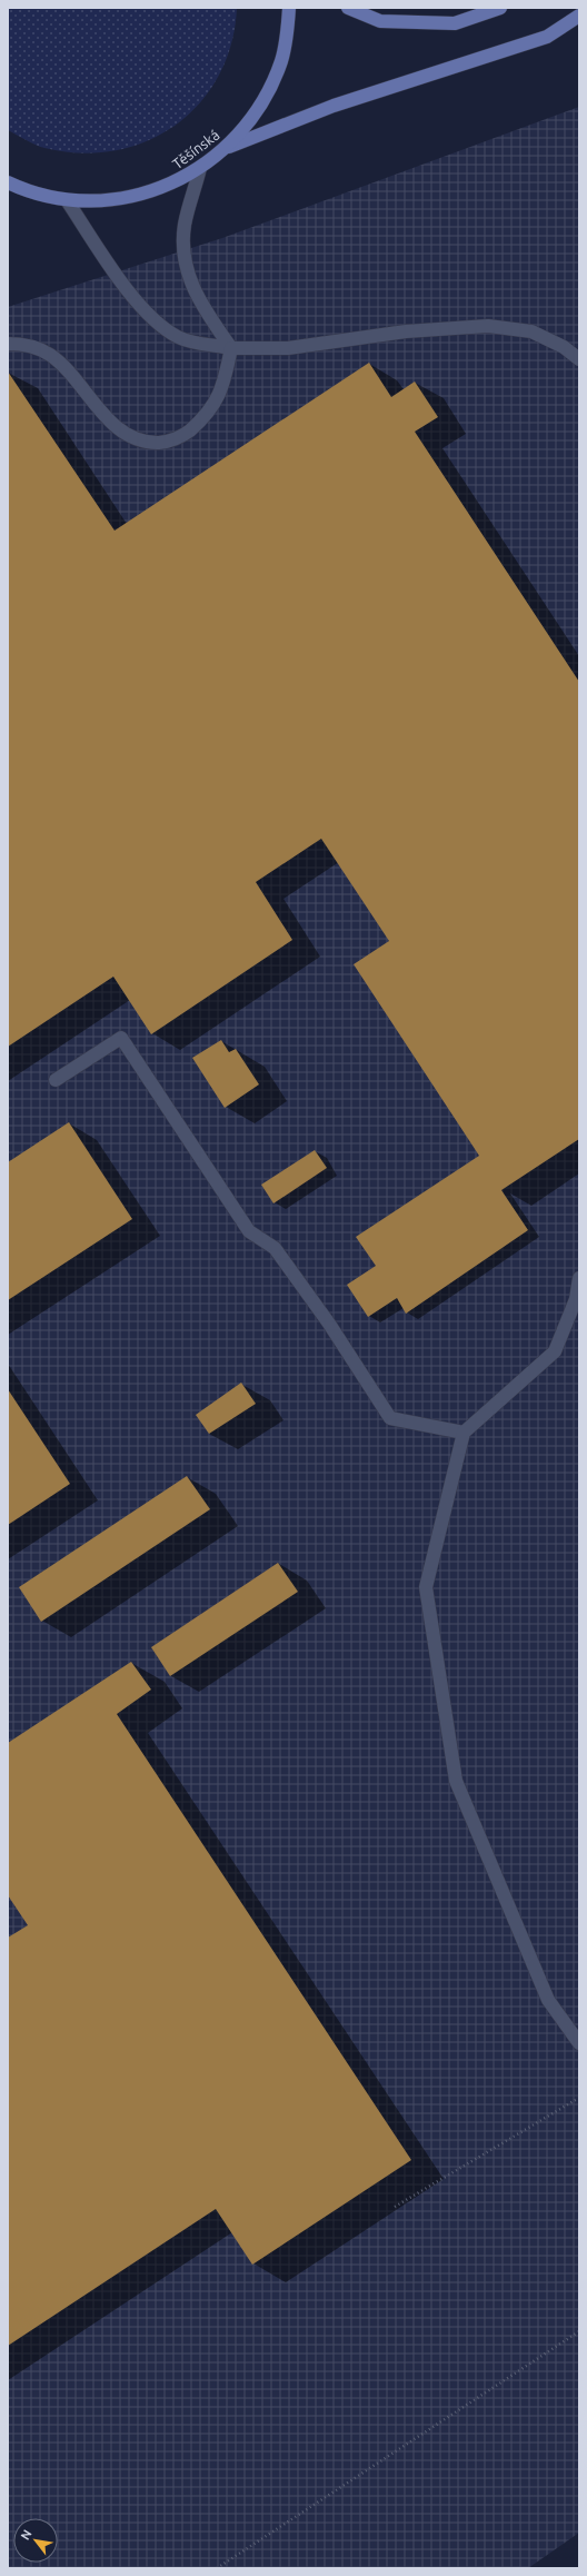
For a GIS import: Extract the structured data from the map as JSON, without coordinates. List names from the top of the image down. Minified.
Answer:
{"streets":{"main road":["Těšínská"]},"north":"top left"}
